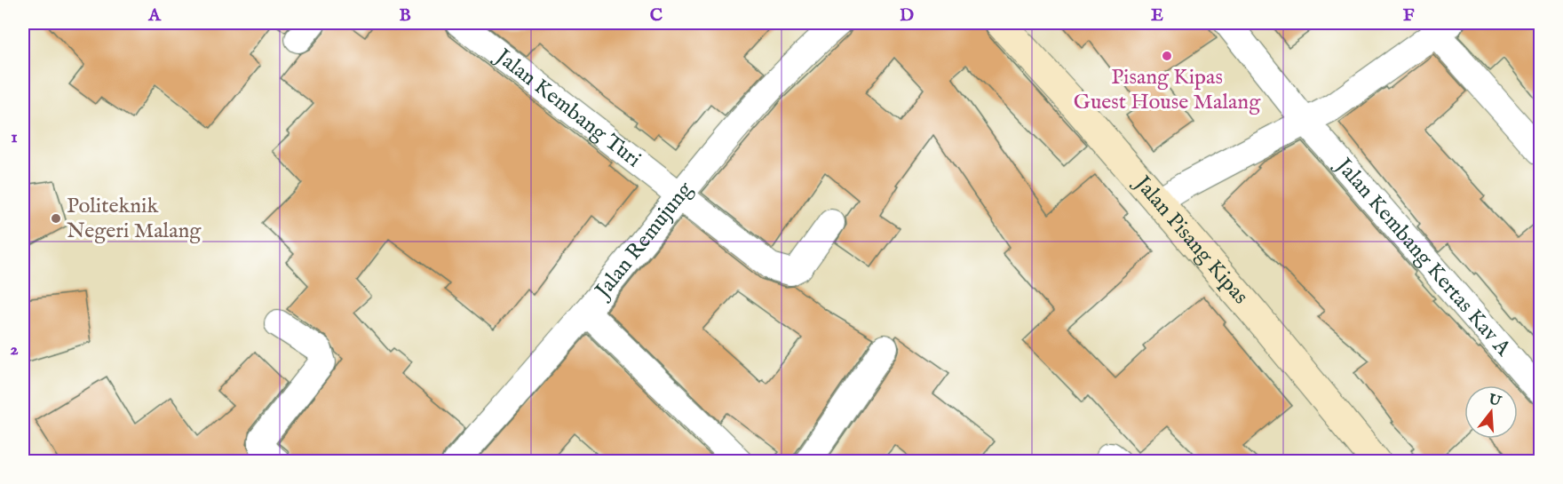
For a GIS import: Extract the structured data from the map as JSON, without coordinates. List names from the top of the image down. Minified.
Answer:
{"streets":{"street":["Jalan Kembang Turi","Jalan Remujung","Jalan Pisang Kipas","Jalan Kembang Kertas Kav A"]},"crossings":[["Jalan Kembang Turi","Jalan Remujung"]],"places":["Pisang Kipas Guest House Malang","Politeknik Negeri Malang"],"north":"top","grid":{"columns":["A","B","C","D","E","F"],"rows":["1","2"]}}
